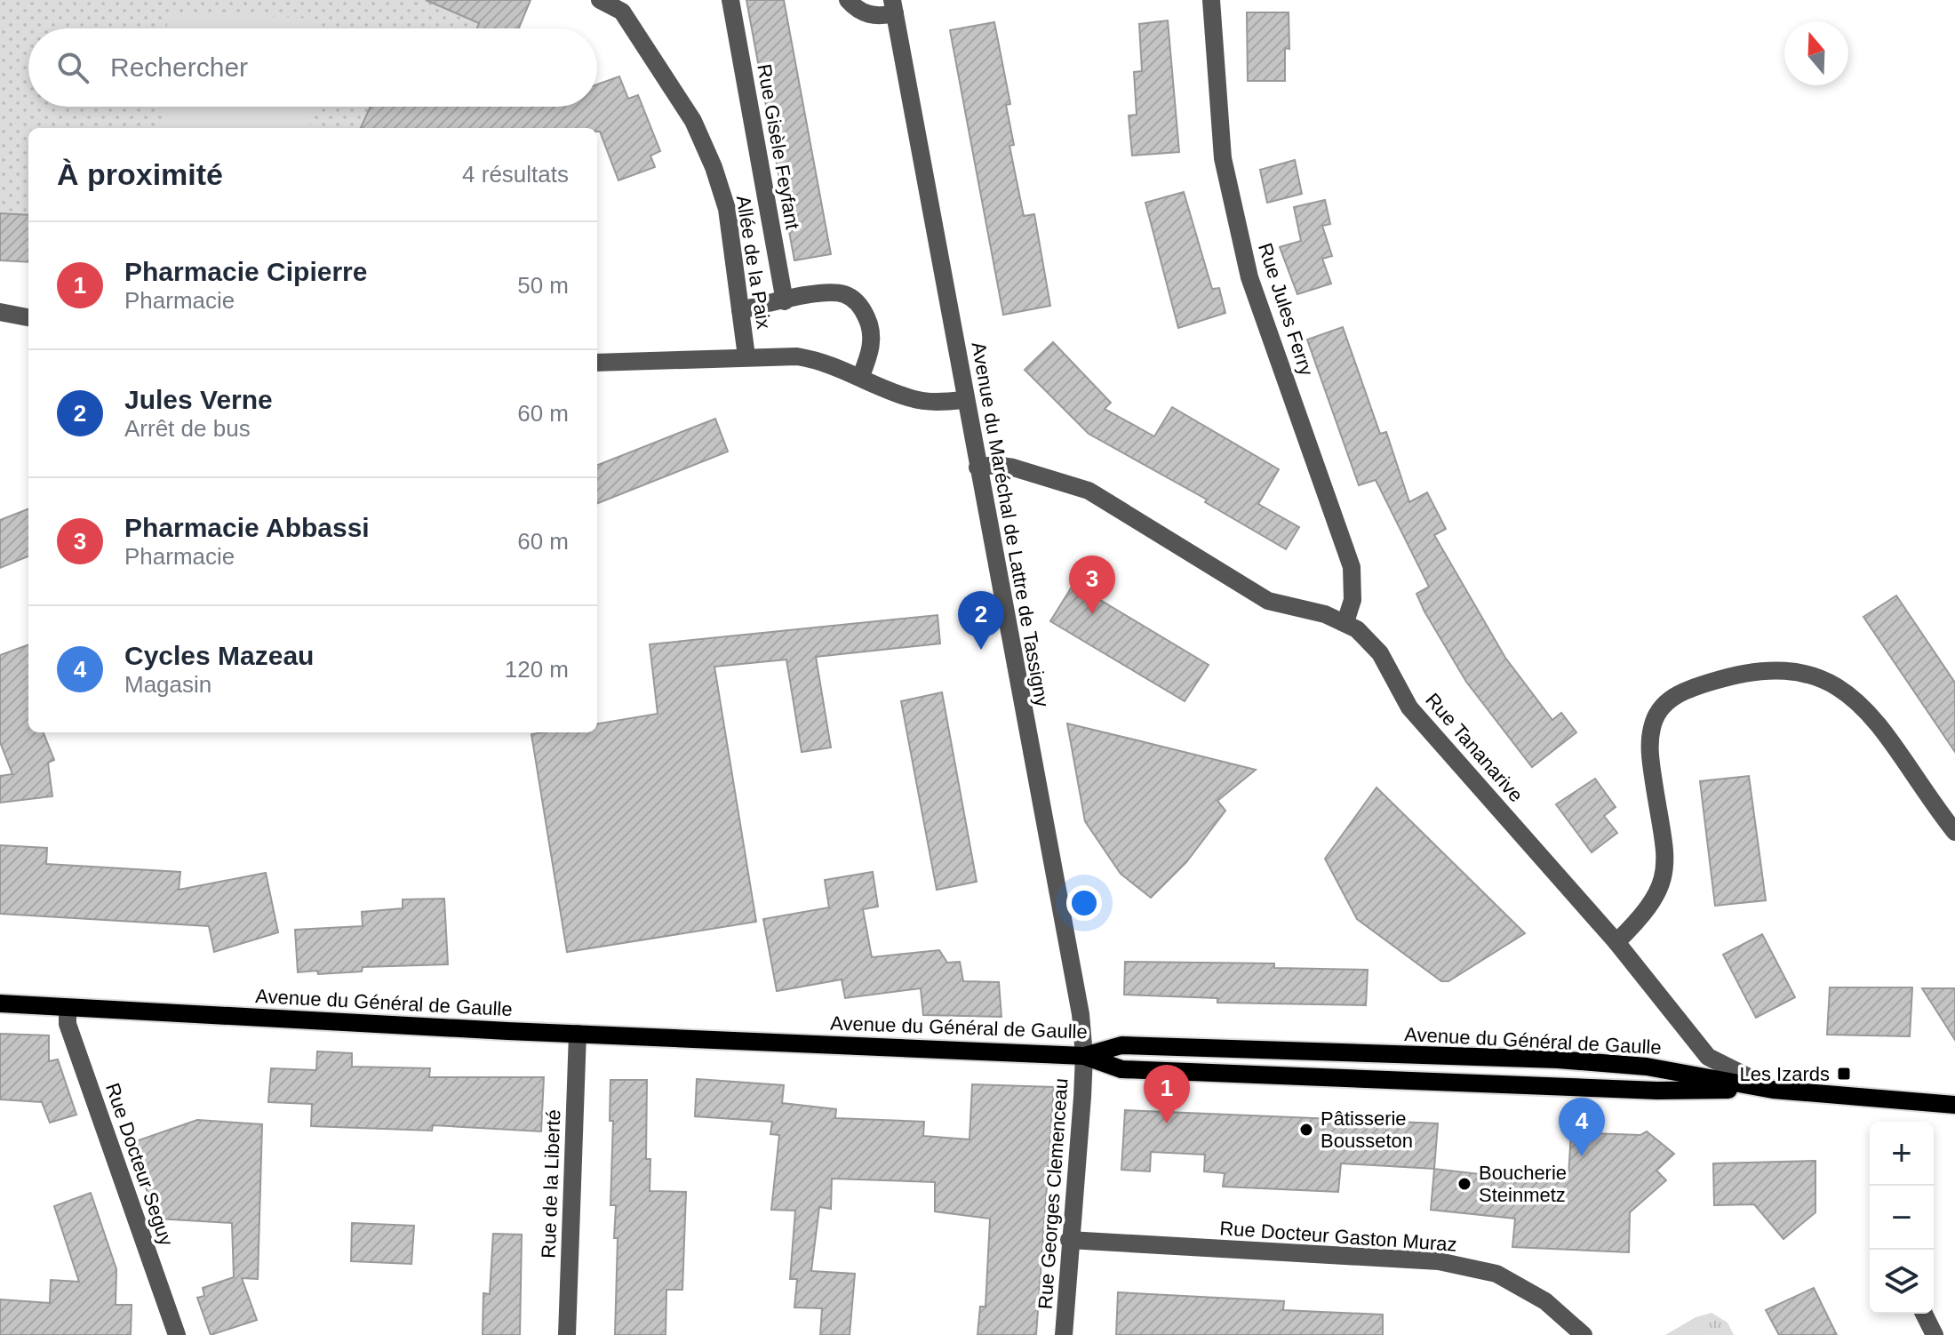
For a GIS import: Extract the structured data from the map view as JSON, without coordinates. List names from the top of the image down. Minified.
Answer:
{"streets":{"main road":["Avenue du Général de Gaulle"],"street":["Rue Gisèle Feyfant","Allée de la Paix","Rue Jules Ferry","Avenue du Maréchal de Lattre de Tassigny","Rue Tananarive","Rue Docteur Seguy","Rue de la Liberté","Rue Georges Clemenceau","Rue Docteur Gaston Muraz"]},"crossings":[["Rue Jules Ferry","Rue Tananarive"],["Avenue du Maréchal de Lattre de Tassigny","Rue Tananarive"],["Avenue du Maréchal de Lattre de Tassigny","Avenue du Général de Gaulle"],["Avenue du Maréchal de Lattre de Tassigny","Rue Georges Clemenceau"],["Rue Tananarive","Avenue du Général de Gaulle"],["Avenue du Général de Gaulle","Rue Docteur Seguy"],["Avenue du Général de Gaulle","Rue de la Liberté"],["Avenue du Général de Gaulle","Rue Georges Clemenceau"],["Rue Georges Clemenceau","Rue Docteur Gaston Muraz"]],"places":{"transit":["Les Izards"],"other":["Pâtisserie Bousseton","Boucherie Steinmetz"]},"north":"top","page":{"search":"Rechercher","heading":["À proximité","4 résultats"],"list":[{"mark":"1","name":"Pharmacie Cipierre","note":"Pharmacie","value":"50 m"},{"mark":"2","name":"Jules Verne","note":"Arrêt de bus","value":"60 m"},{"mark":"3","name":"Pharmacie Abbassi","note":"Pharmacie","value":"60 m"},{"mark":"4","name":"Cycles Mazeau","note":"Magasin","value":"120 m"}],"pins":["3","2","1","4"],"map_buttons":["+","−"]}}
